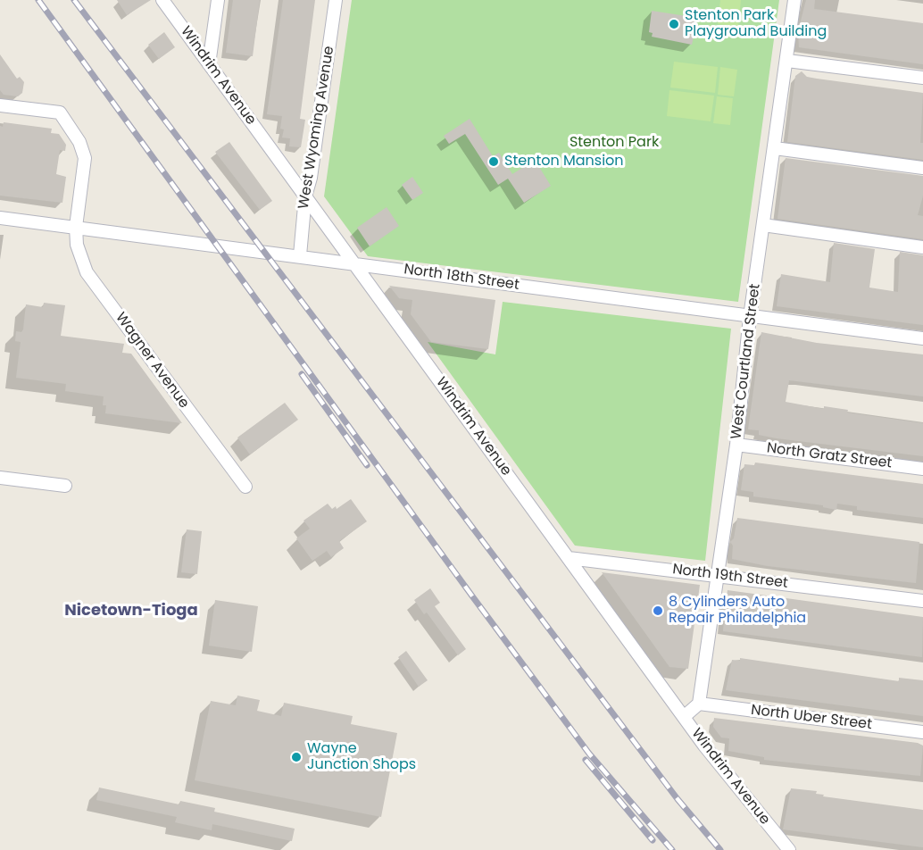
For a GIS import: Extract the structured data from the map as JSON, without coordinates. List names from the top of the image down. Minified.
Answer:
{"streets":{"street":["Windrim Avenue","West Wyoming Avenue","North 18th Street","Wagner Avenue","West Courtland Street","North Gratz Street","North 19th Street","North Uber Street"]},"crossings":[["Windrim Avenue","West Wyoming Avenue"],["Windrim Avenue","North 18th Street"],["Windrim Avenue","North 19th Street"],["West Wyoming Avenue","North 18th Street"],["North 18th Street","Wagner Avenue"],["North 18th Street","West Courtland Street"],["West Courtland Street","North Gratz Street"],["West Courtland Street","North 19th Street"],["West Courtland Street","North Uber Street"]],"districts":["Nicetown-Tioga"],"parks":["Stenton Park"],"places":["Stenton Park Playground Building","Stenton Mansion","8 Cylinders Auto Repair Philadelphia","Wayne Junction Shops"]}
